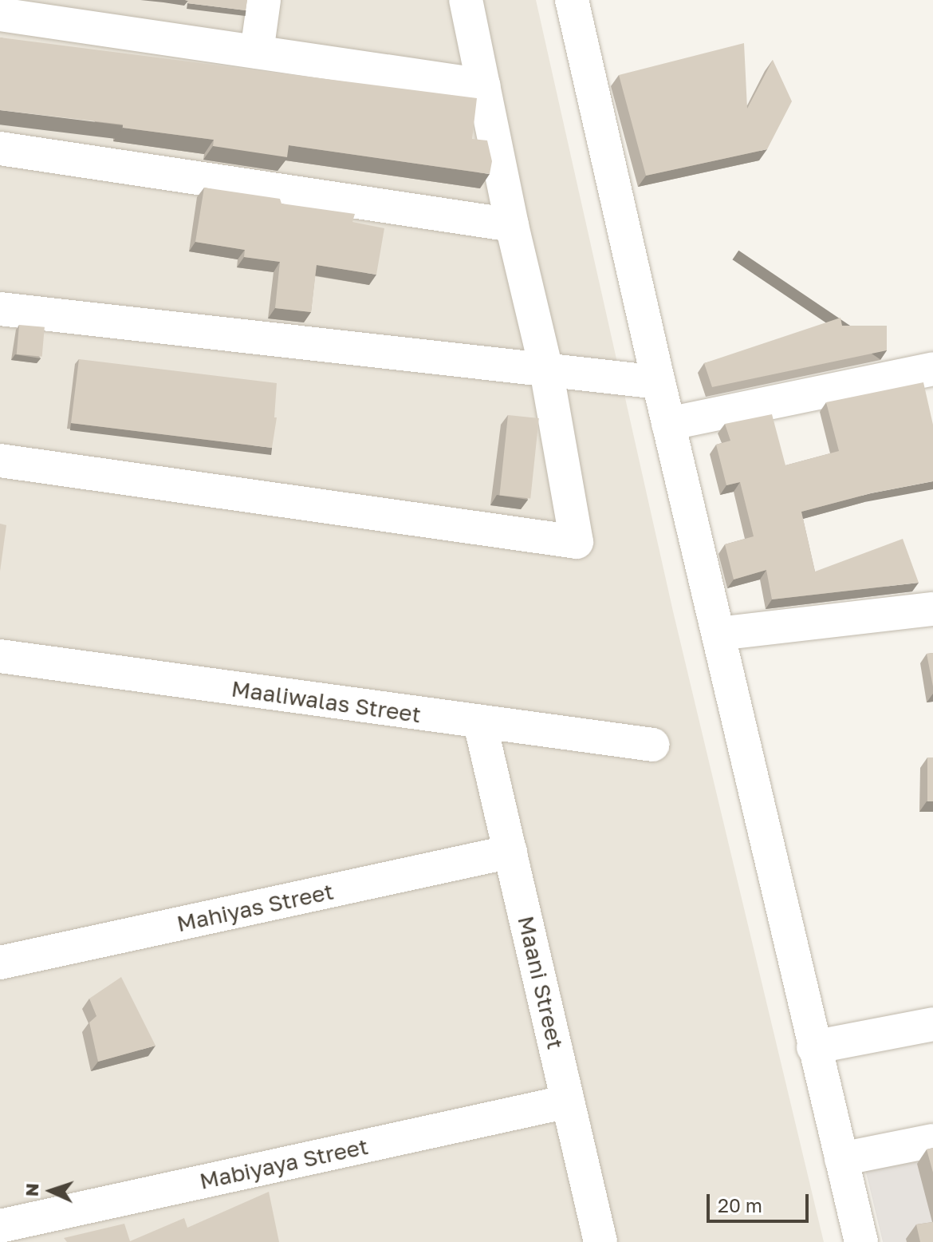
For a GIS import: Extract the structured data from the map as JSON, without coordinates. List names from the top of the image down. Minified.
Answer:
{"streets":{"street":["Maaliwalas Street","Mahiyas Street","Maani Street","Mabiyaya Street"]},"crossings":[["Maaliwalas Street","Maani Street"],["Mahiyas Street","Maani Street"],["Maani Street","Mabiyaya Street"]],"scale_bar":"20 m","north":"left"}
